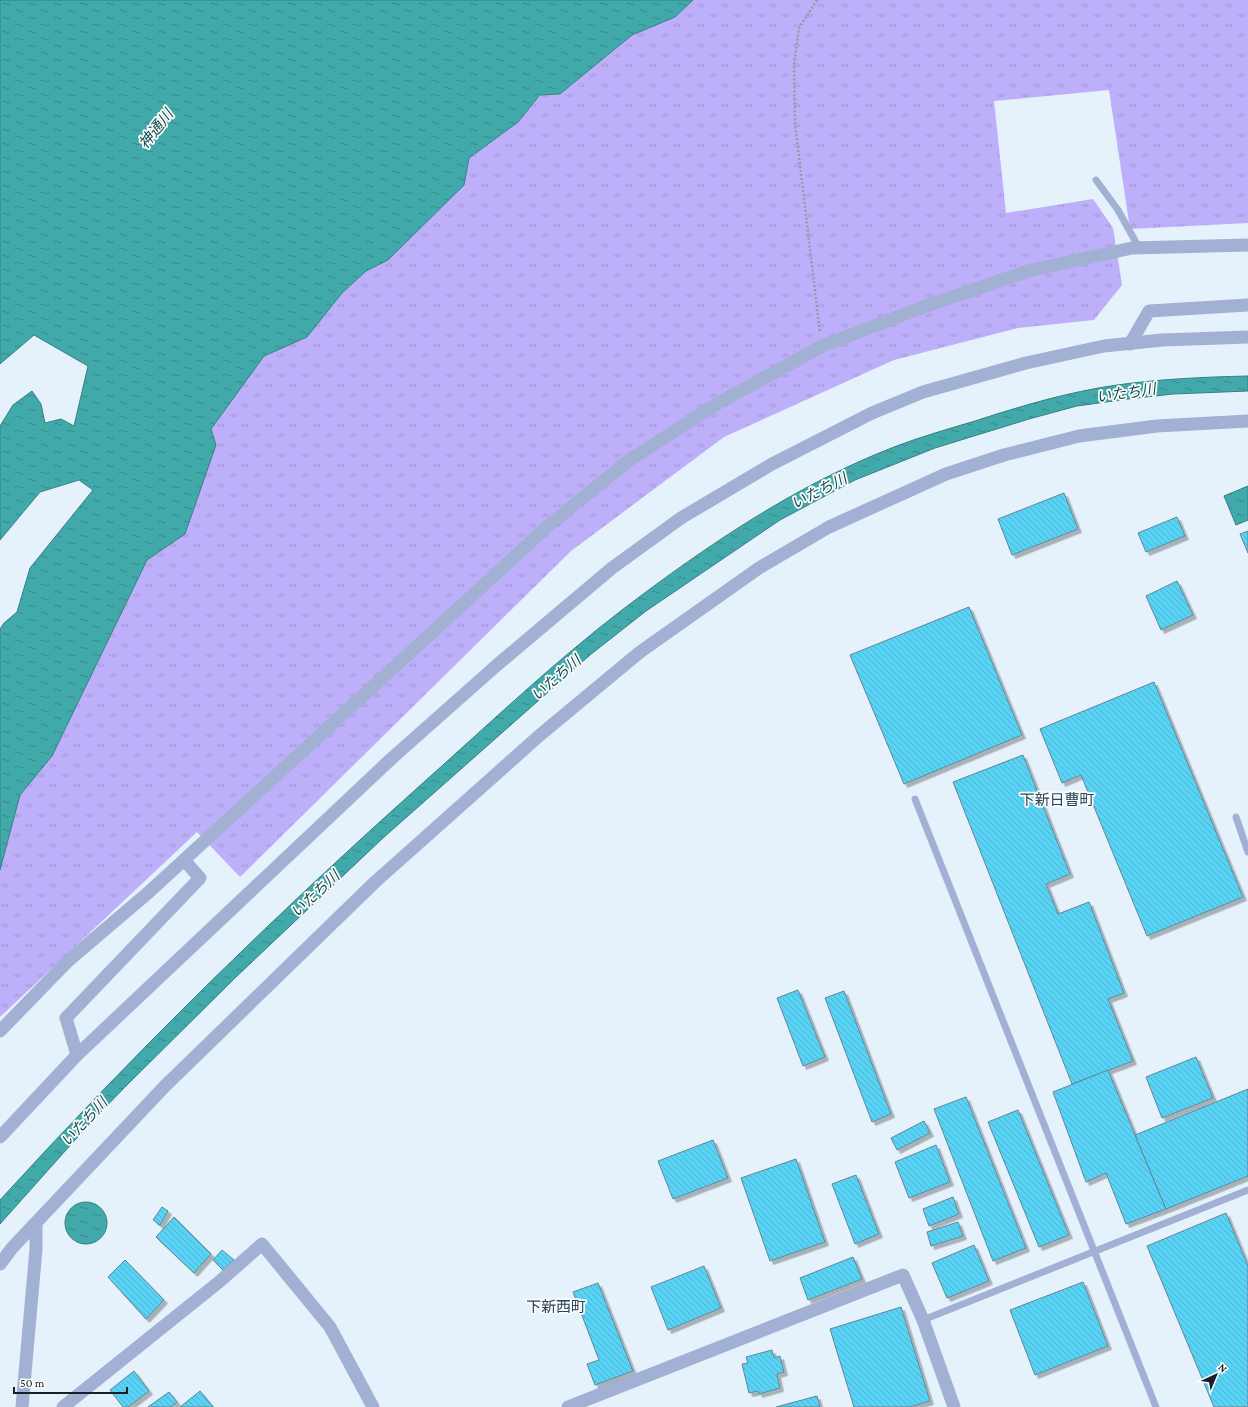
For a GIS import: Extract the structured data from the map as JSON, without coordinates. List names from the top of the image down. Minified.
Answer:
{"districts":["下新日曹町","下新西町"],"water":["神通川","いたち川"],"scale_bar":"50 m","north":"top right"}
